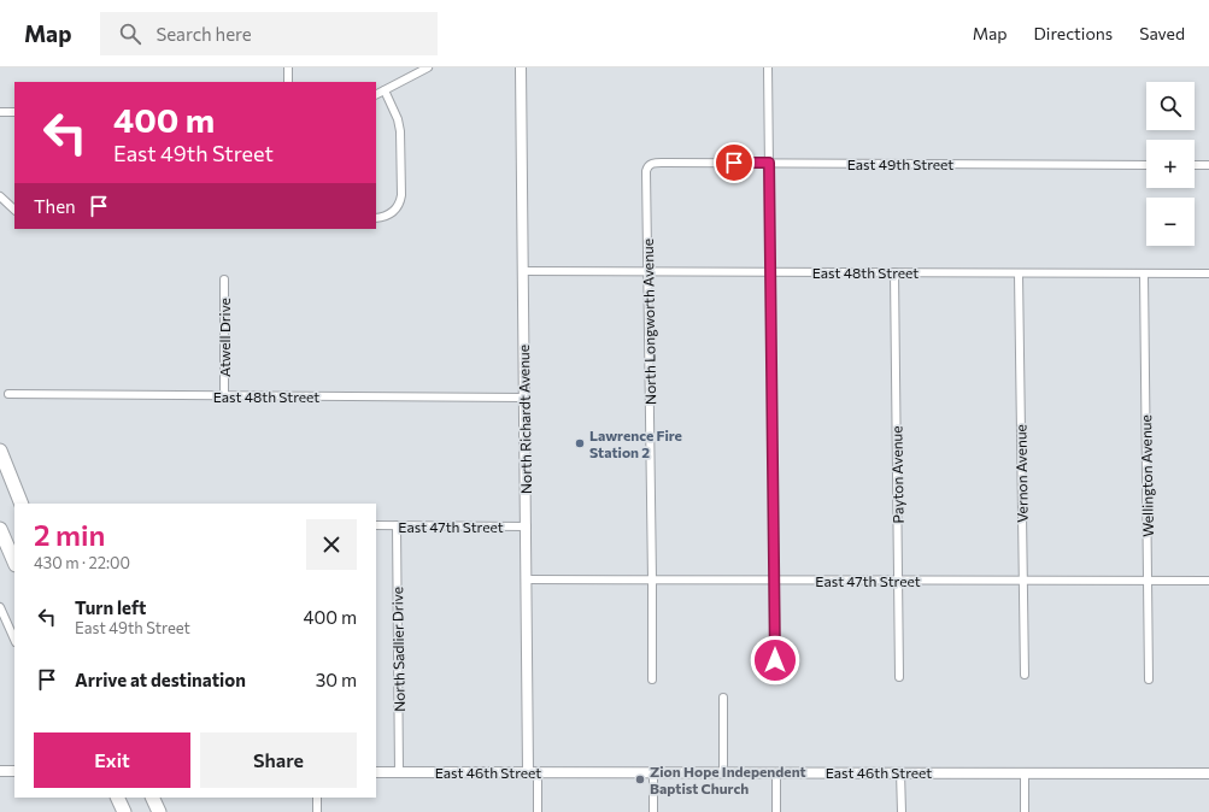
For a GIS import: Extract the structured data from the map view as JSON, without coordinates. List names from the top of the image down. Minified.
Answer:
{"streets":{"street":["East 49th Street","East 48th Street","North Longworth Avenue","Atwell Drive","North Richardt Avenue","Vernon Avenue","Payton Avenue","Wellington Avenue","East 47th Street","North Sadlier Drive","East 46th Street"]},"crossings":[["East 49th Street","North Longworth Avenue"],["East 48th Street","North Longworth Avenue"],["East 48th Street","Atwell Drive"],["East 48th Street","North Richardt Avenue"],["East 48th Street","Vernon Avenue"],["East 48th Street","Payton Avenue"],["East 48th Street","Wellington Avenue"],["North Longworth Avenue","East 47th Street"],["North Richardt Avenue","East 47th Street"],["North Richardt Avenue","East 46th Street"],["Vernon Avenue","East 47th Street"],["Payton Avenue","East 47th Street"],["Wellington Avenue","East 47th Street"],["East 47th Street","North Sadlier Drive"],["North Sadlier Drive","East 46th Street"]],"places":["Lawrence Fire Station 2","Zion Hope Independent Baptist Church"],"page":{"header":"Map","search":"Search here","nav":["Map","Directions","Saved"],"map_buttons":["+","−"],"turn":["400 m","East 49th Street"],"then":"Then","heading":["2 min","430 m · 22:00"],"list":[{"name":"Turn left","note":"East 49th Street","value":"400 m"},{"name":"Arrive at destination","value":"30 m"}],"buttons":["Exit","Share"]}}
